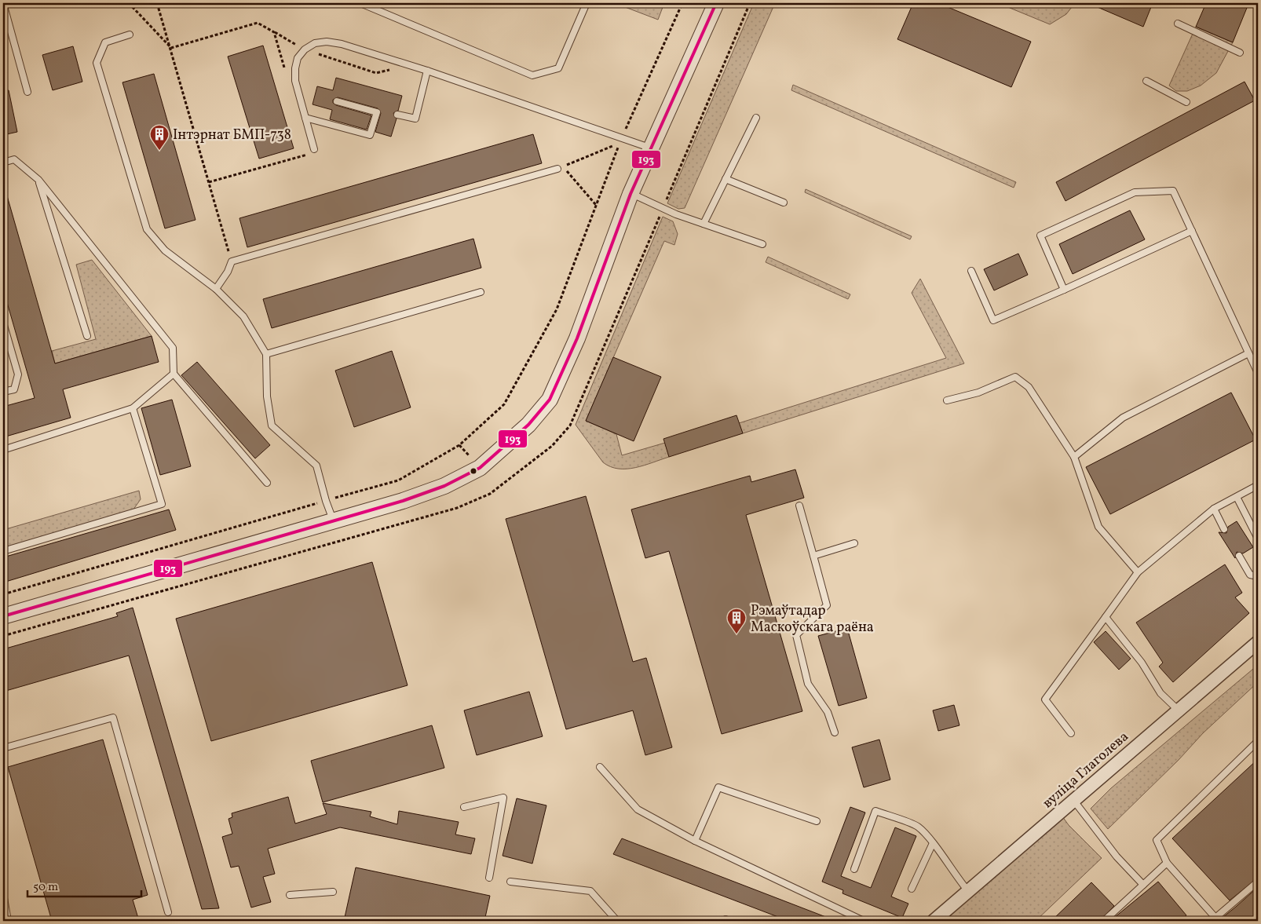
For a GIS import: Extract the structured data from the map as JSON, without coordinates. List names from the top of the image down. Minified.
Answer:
{"streets":{"street":["вуліца Глаголева"]},"places":{"building":["Інтэрнат БМП-738","Рэмаўтадар Маскоўскага раёна"]},"lines":["transit line 193"],"scale_bar":"50 m"}
